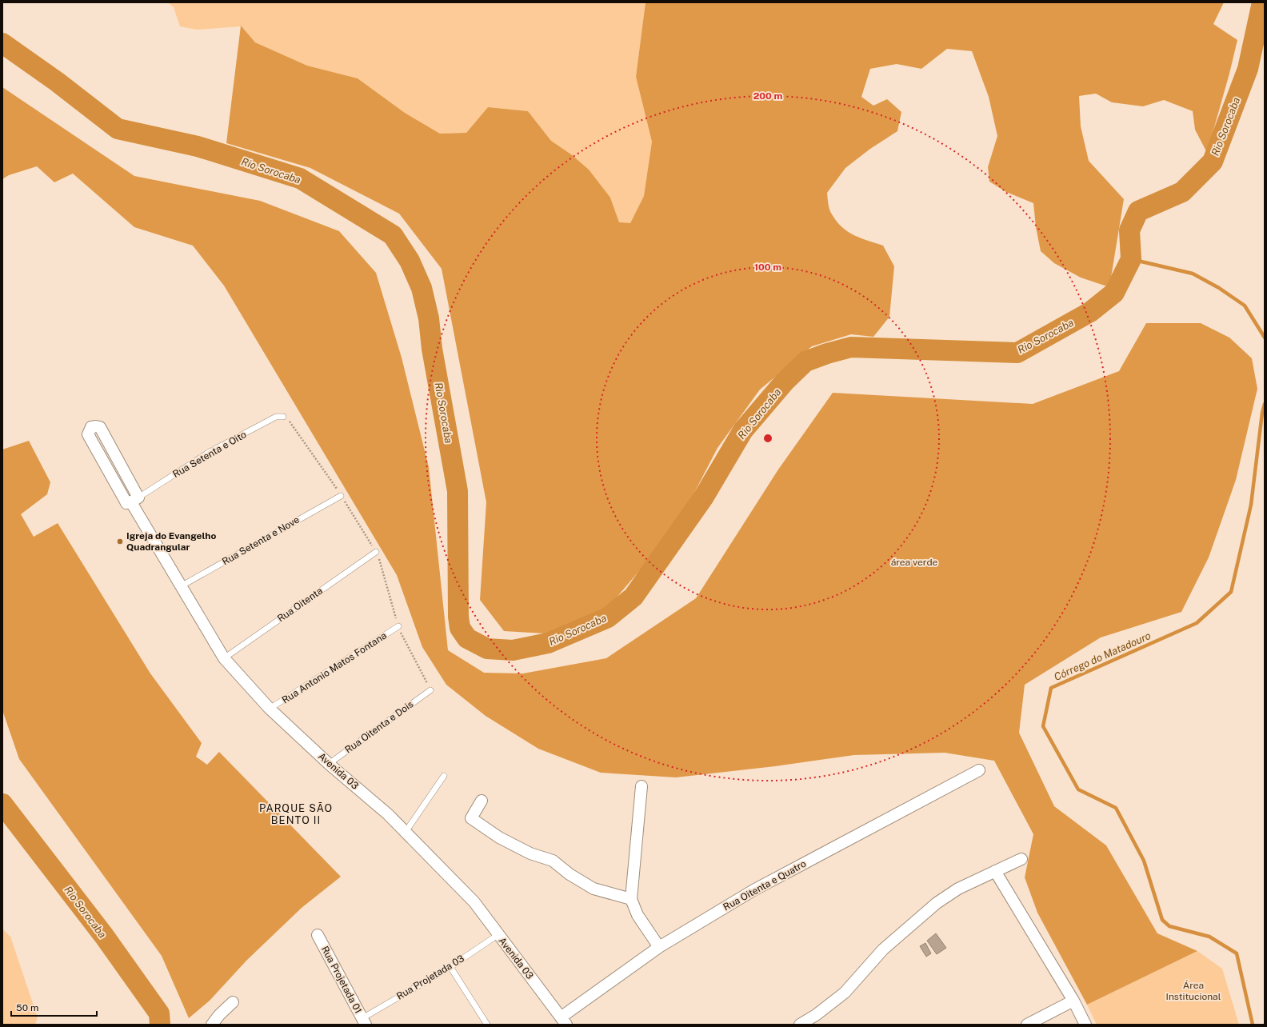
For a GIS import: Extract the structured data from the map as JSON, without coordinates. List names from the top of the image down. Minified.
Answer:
{"streets":{"street":["Avenida 03","Rua Oitenta e Quatro","Rua Projetada 01"],"lane":["Rua Setenta e Oito","Rua Setenta e Nove","Rua Oitenta","Rua Antonio Matos Fontana","Rua Oitenta e Dois","Rua Projetada 03"]},"crossings":[["Rua Setenta e Oito","Avenida 03"],["Rua Setenta e Nove","Avenida 03"],["Rua Oitenta","Avenida 03"],["Rua Antonio Matos Fontana","Avenida 03"],["Rua Oitenta e Dois","Avenida 03"],["Avenida 03","Rua Oitenta e Quatro"],["Avenida 03","Rua Projetada 03"],["Rua Projetada 03","Rua Projetada 01"]],"districts":["PARQUE SÃO BENTO II"],"water":["Rio Sorocaba","Córrego do Matadouro"],"parks":["área verde","Área Institucional"],"places":["Igreja do Evangelho Quadrangular"],"scale_bar":"50 m","rings":["200 m","100 m"]}
